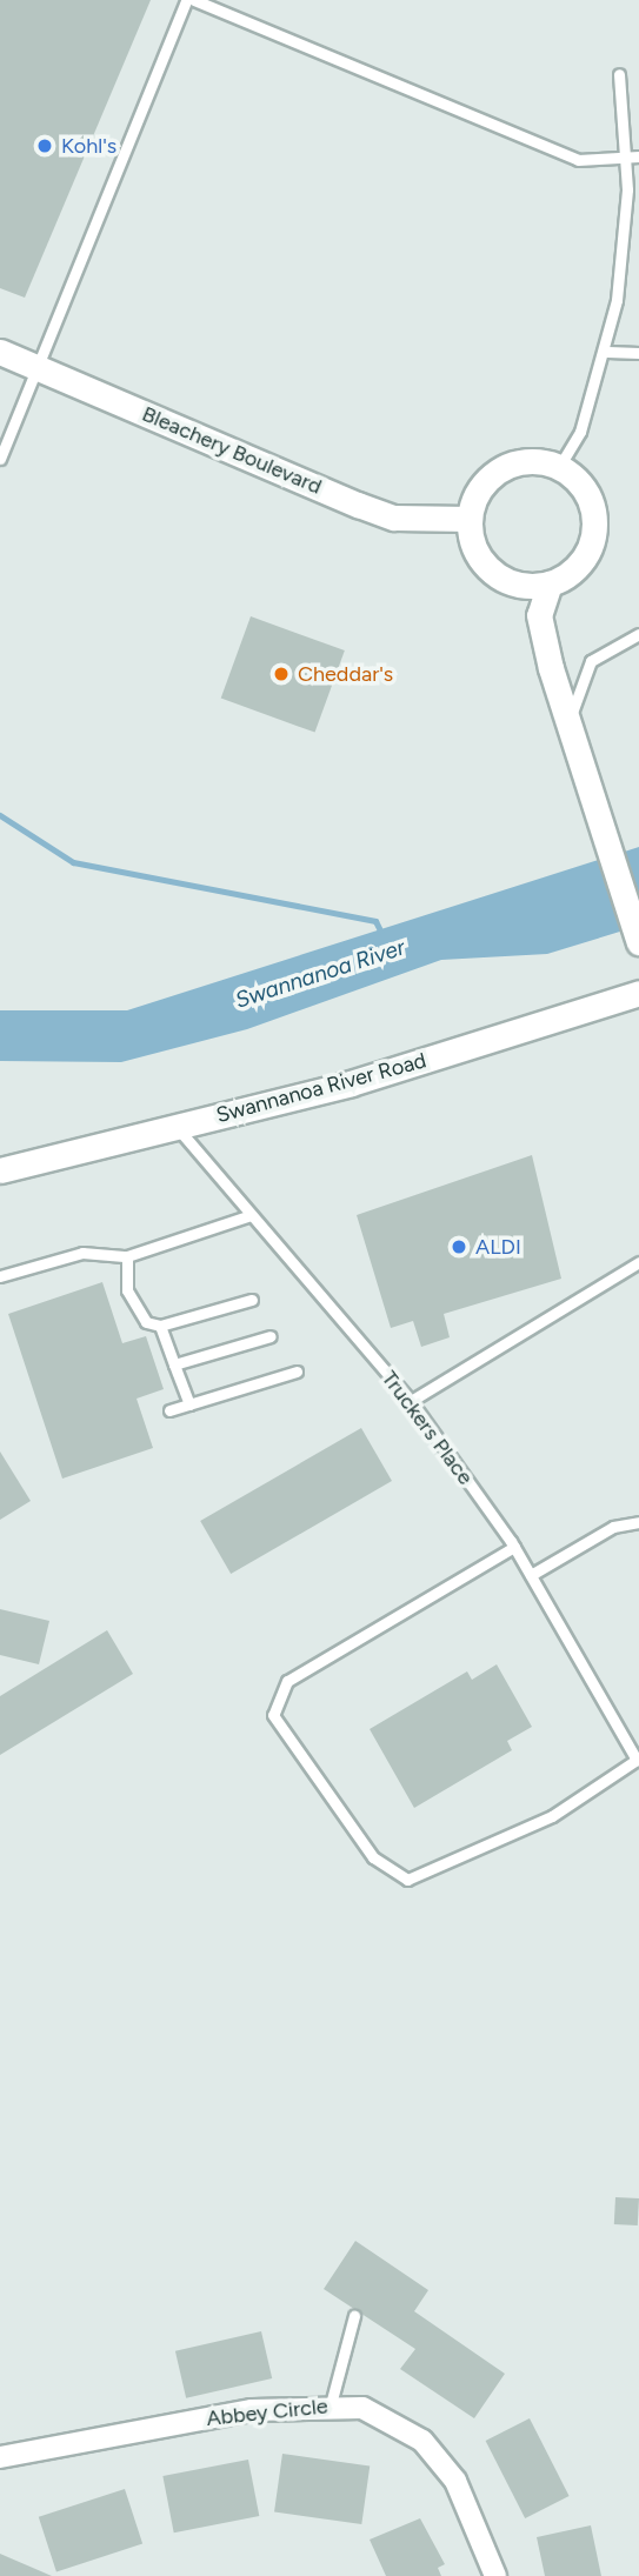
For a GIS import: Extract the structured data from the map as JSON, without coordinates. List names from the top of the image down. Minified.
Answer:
{"streets":{"street":["Bleachery Boulevard","Swannanoa River Road","Abbey Circle"],"lane":["Truckers Place"]},"crossings":[["Swannanoa River Road","Truckers Place"]],"water":["Swannanoa River"],"places":["Kohl's","Cheddar's","ALDI"]}
